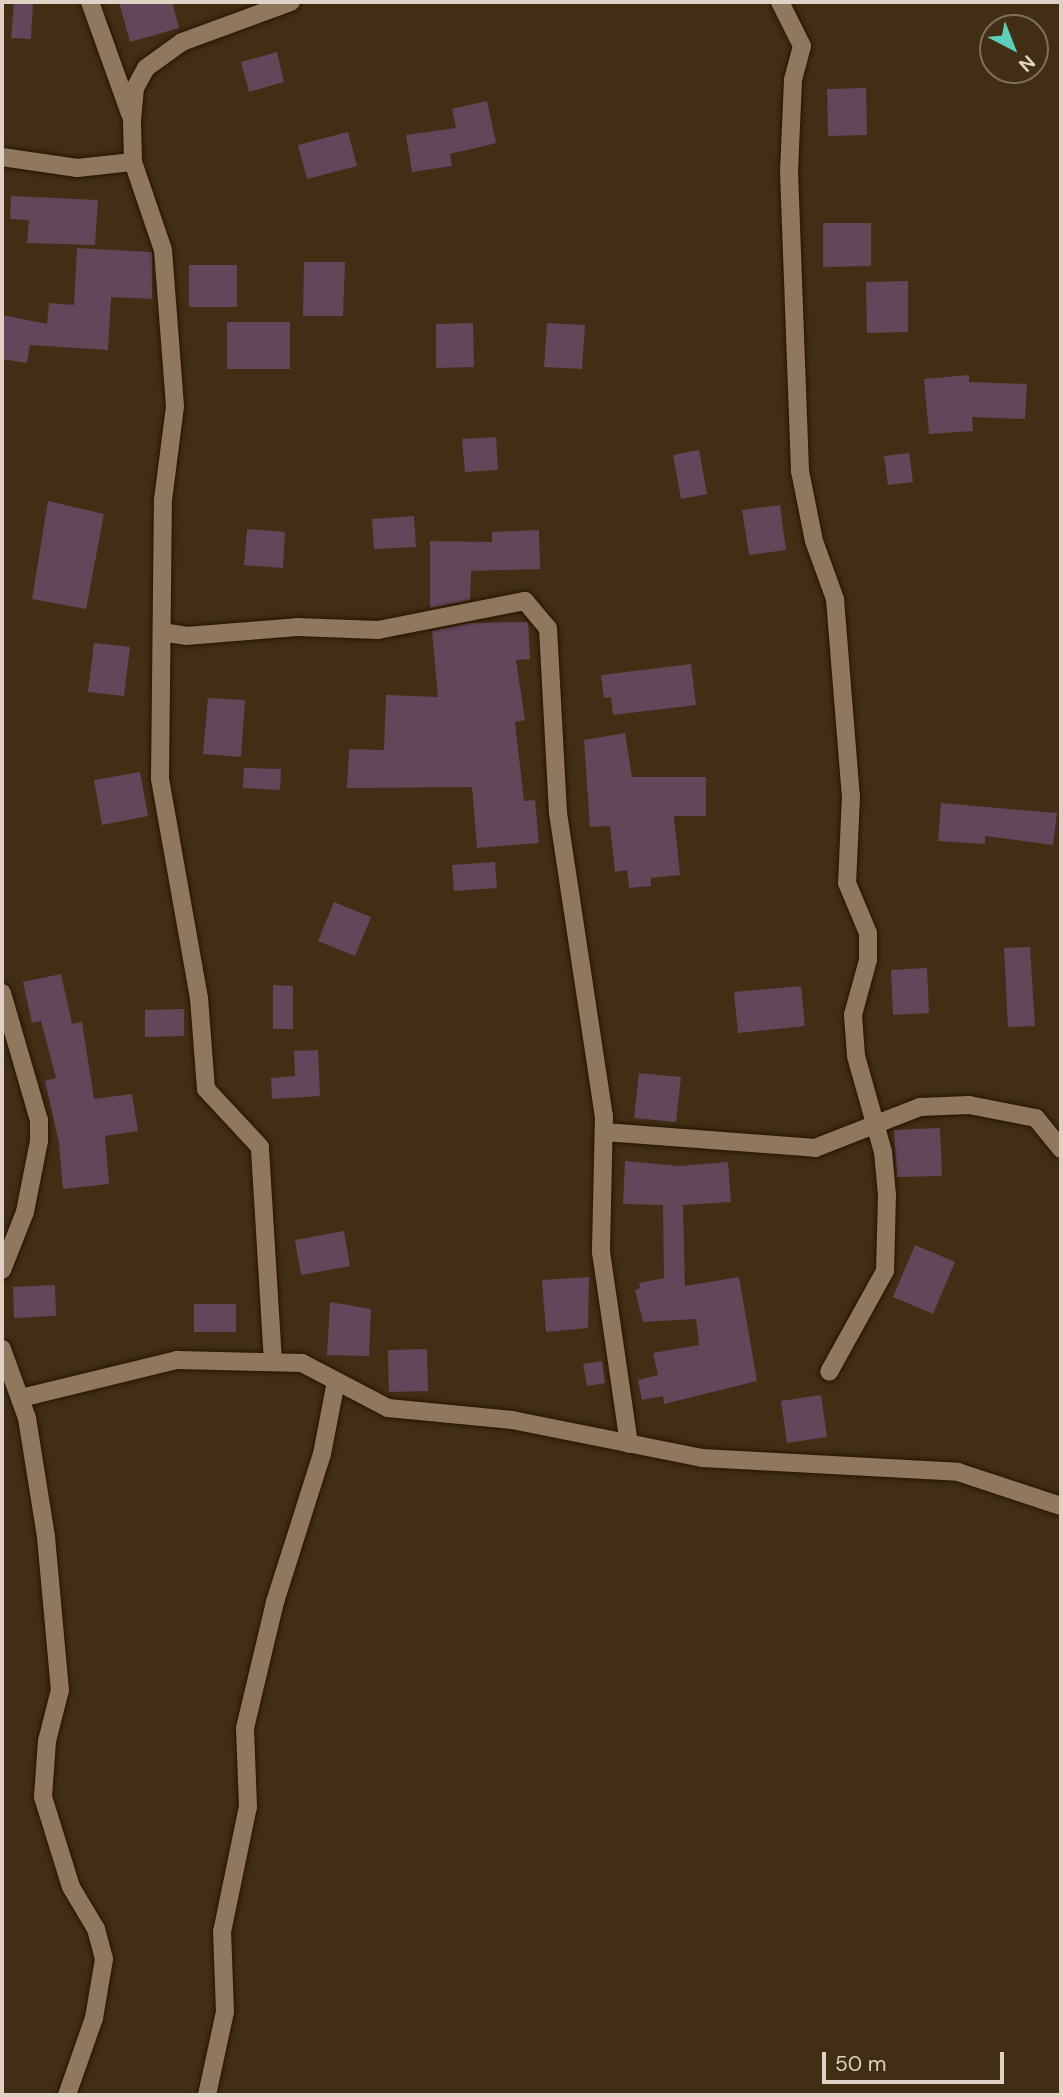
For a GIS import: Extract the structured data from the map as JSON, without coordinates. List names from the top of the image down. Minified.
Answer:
{"scale_bar":"50 m","north":"bottom right"}
